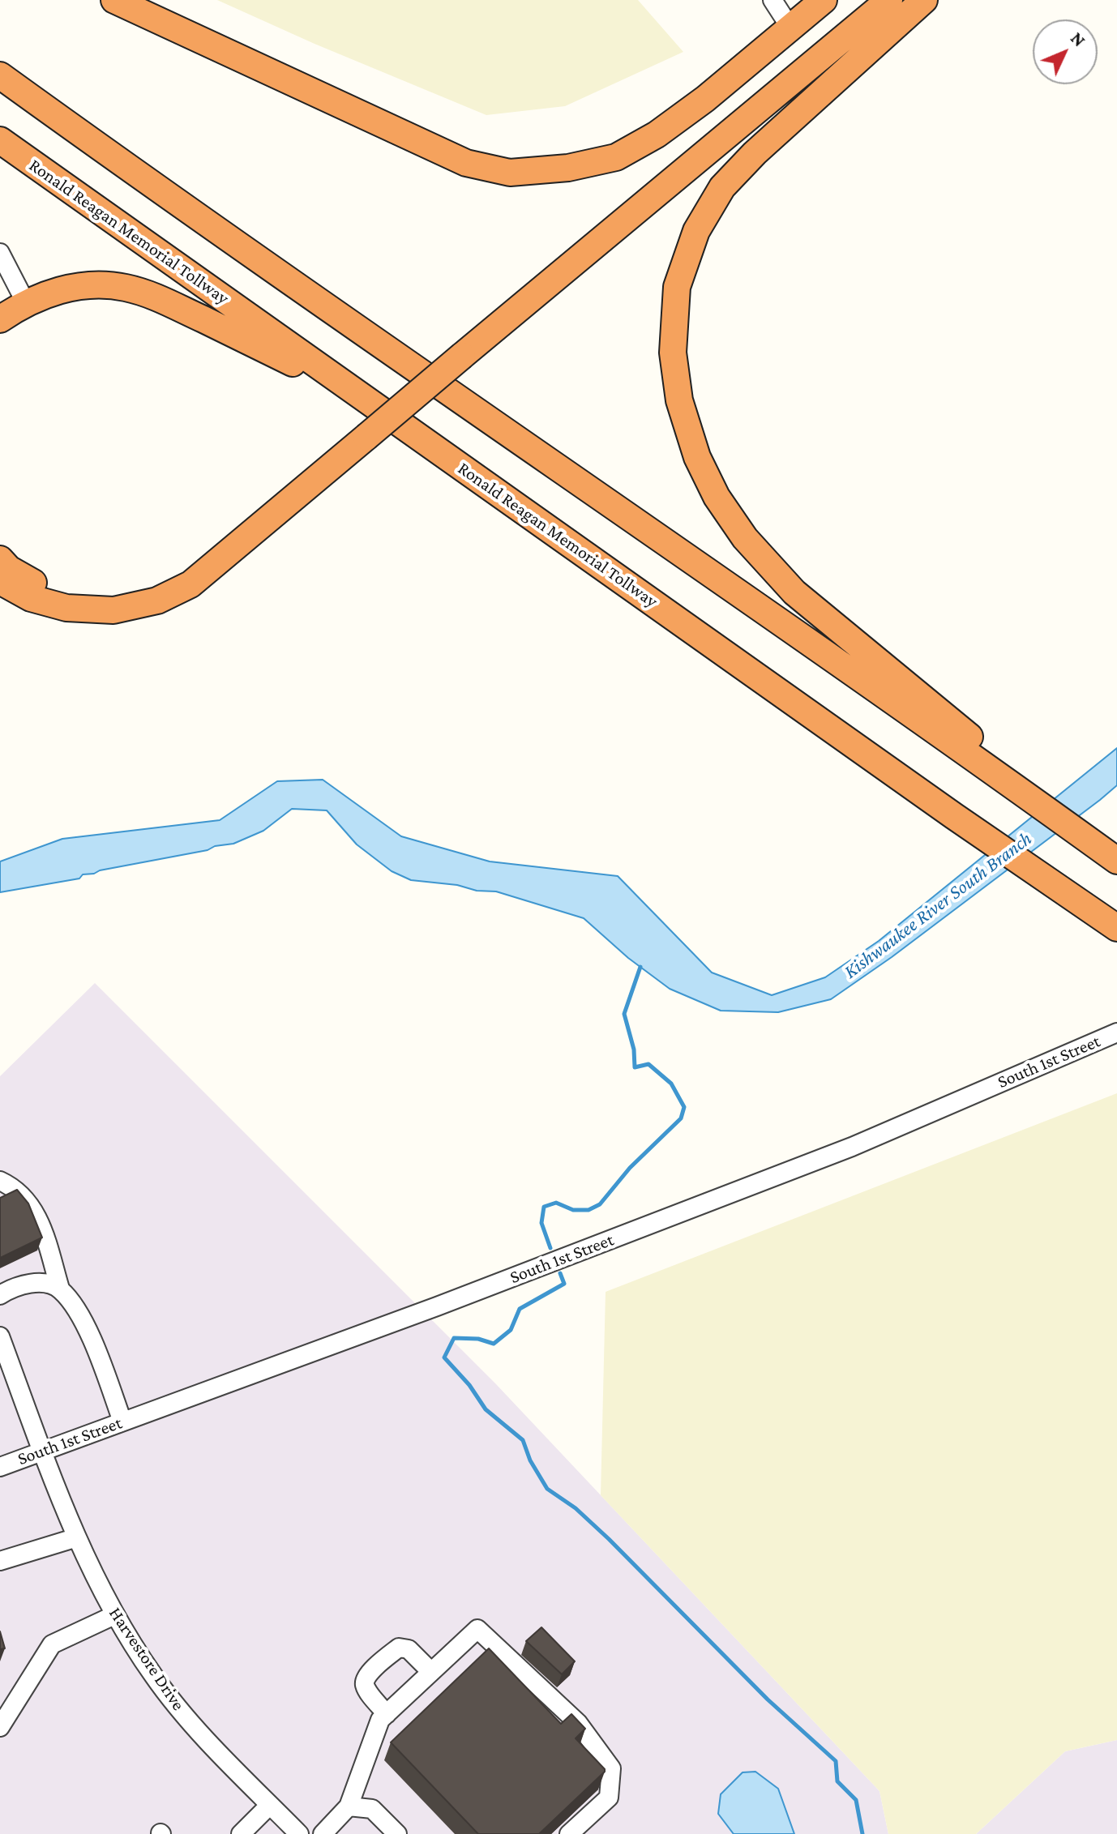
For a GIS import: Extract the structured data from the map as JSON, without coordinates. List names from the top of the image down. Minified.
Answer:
{"streets":{"highway":["Ronald Reagan Memorial Tollway"],"street":["South 1st Street","Harvestore Drive"]},"crossings":[["South 1st Street","Harvestore Drive"]],"water":["Kishwaukee River South Branch"],"north":"top right"}
